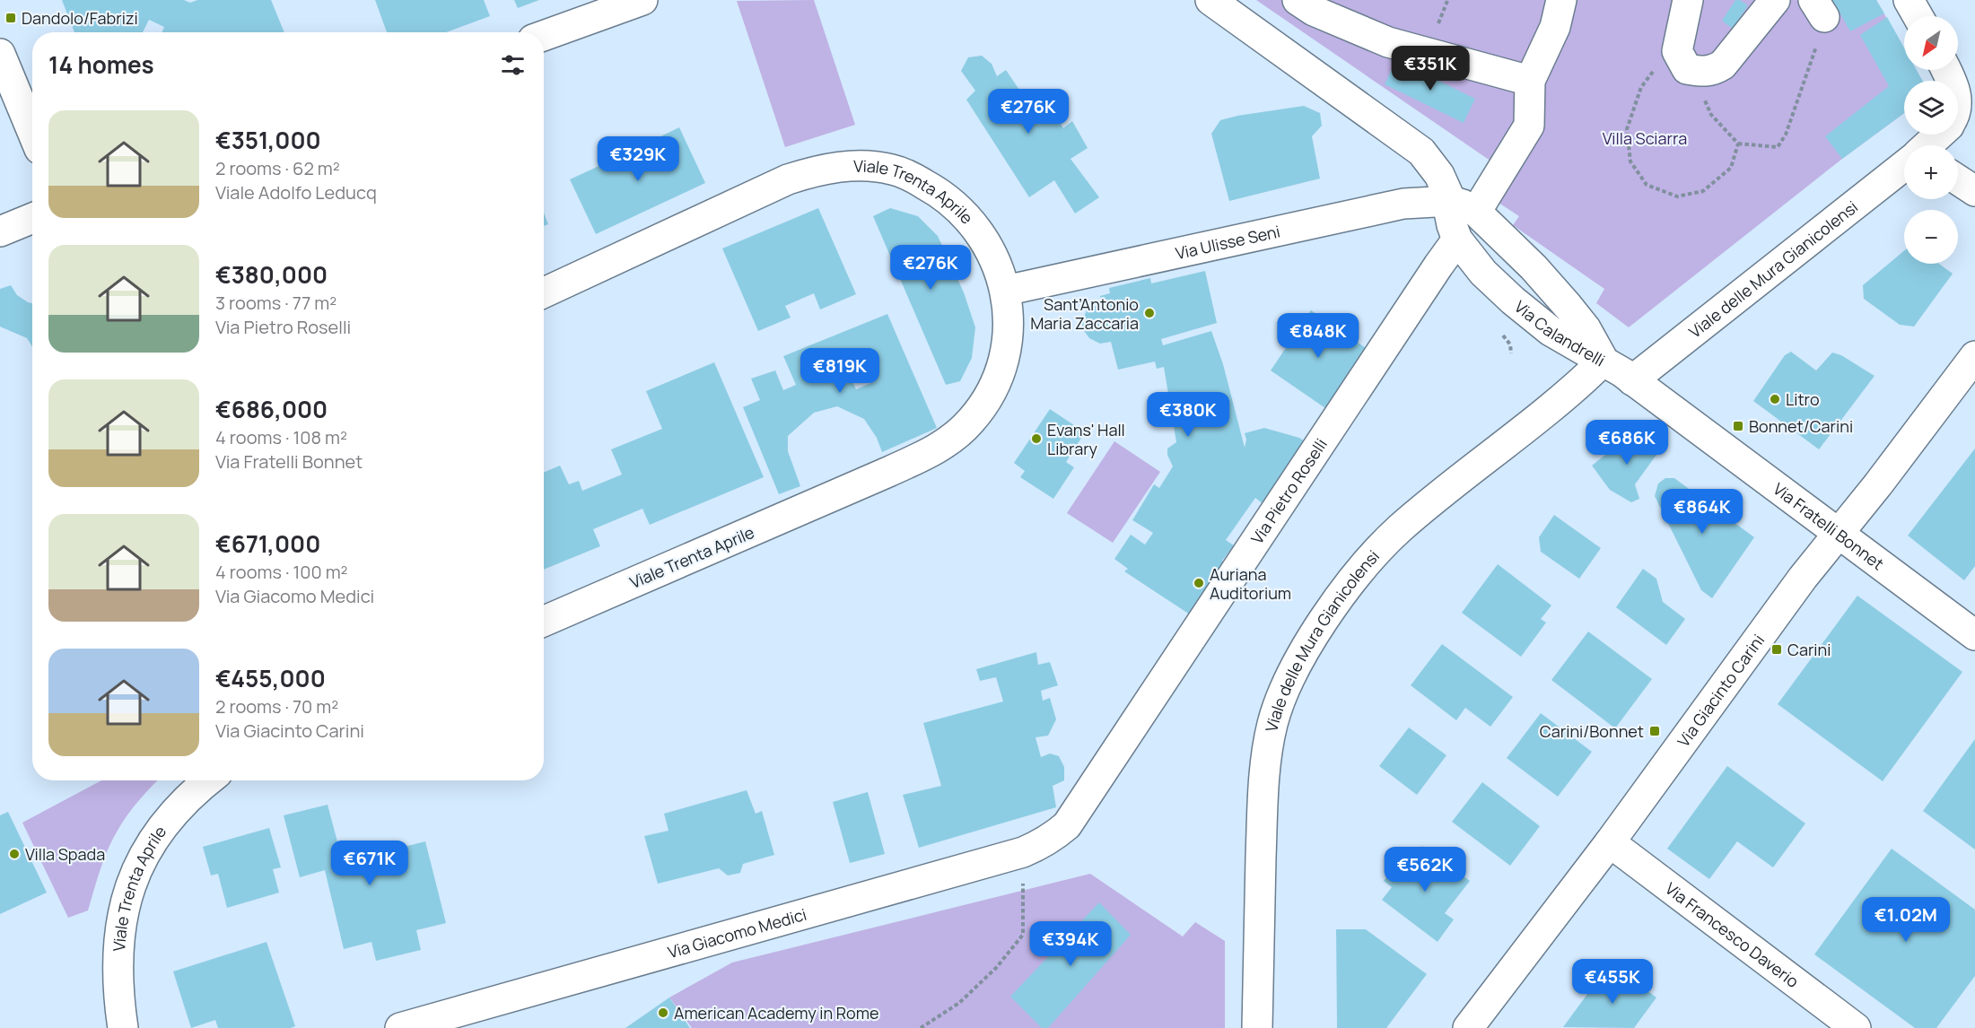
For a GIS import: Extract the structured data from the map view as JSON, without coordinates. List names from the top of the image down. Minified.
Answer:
{"streets":{"street":["Viale Trenta Aprile","Via Ulisse Seni","Viale delle Mura Gianicolensi","Via Calandrelli","Via Pietro Roselli","Via Fratelli Bonnet","Via Giacinto Carini","Via Giacomo Medici","Via Francesco Daverio"]},"crossings":[["Viale Trenta Aprile","Via Ulisse Seni"],["Via Ulisse Seni","Via Calandrelli"],["Viale delle Mura Gianicolensi","Via Calandrelli"],["Viale delle Mura Gianicolensi","Via Fratelli Bonnet"],["Via Calandrelli","Via Pietro Roselli"],["Via Calandrelli","Via Fratelli Bonnet"],["Via Pietro Roselli","Via Giacomo Medici"],["Via Fratelli Bonnet","Via Giacinto Carini"],["Via Giacinto Carini","Via Francesco Daverio"]],"parks":["Villa Sciarra"],"places":{"transit":["Dandolo/Fabrizi","Bonnet/Carini","Carini","Carini/Bonnet"],"other":["Sant’Antonio Maria Zaccaria","Litro","Evans' Hall Library","Auriana Auditorium","Villa Spada","American Academy in Rome"]},"north":"bottom left","page":{"map_buttons":["+","−"],"heading":"14 homes","price":["€351K","€276K","€329K","€276K","€848K","€819K","€380K","€686K","€864K","€671K","€562K","€1.02M","€394K","€455K"],"list":[{"name":"€351,000","note":"2 rooms · 62 m² · Viale Adolfo Leducq"},{"name":"€380,000","note":"3 rooms · 77 m² · Via Pietro Roselli"},{"name":"€686,000","note":"4 rooms · 108 m² · Via Fratelli Bonnet"},{"name":"€671,000","note":"4 rooms · 100 m² · Via Giacomo Medici"},{"name":"€455,000","note":"2 rooms · 70 m² · Via Giacinto Carini"}]}}
